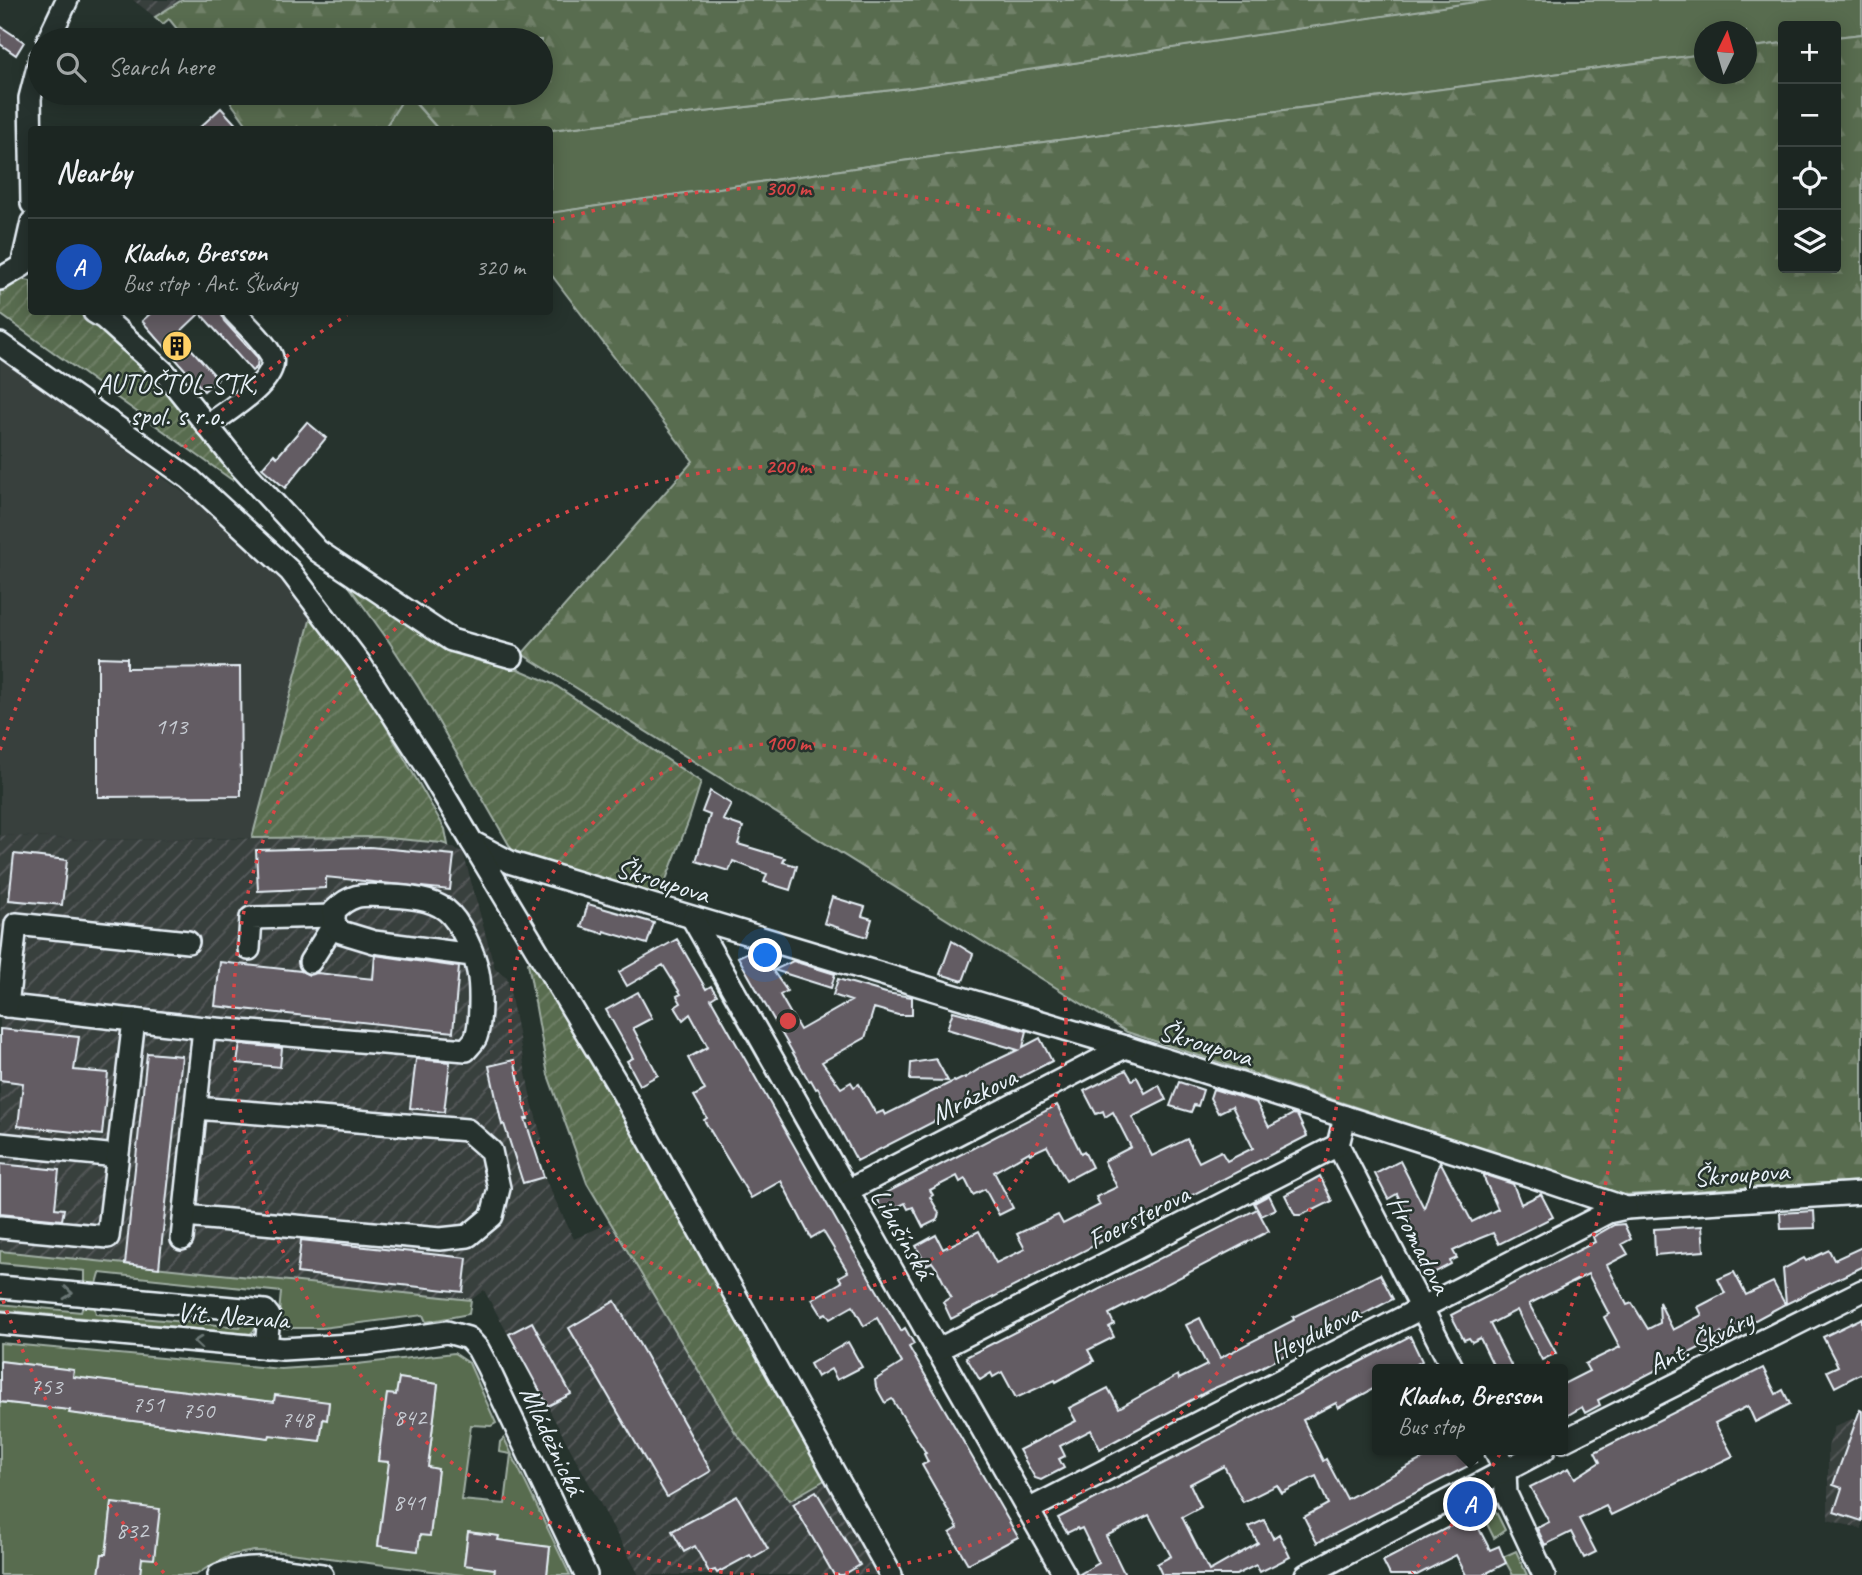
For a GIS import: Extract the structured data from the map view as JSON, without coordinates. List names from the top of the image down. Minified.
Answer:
{"streets":{"street":["Škroupova","Mrázkova","Foersterova","Libušínská","Hromadova","Vít. Nezvala","Heydukova","Ant. Škváry","Mládežnická"]},"crossings":[["Škroupova","Mrázkova"],["Škroupova","Libušínská"],["Škroupova","Heydukova"],["Mrázkova","Libušínská"],["Foersterova","Libušínská"],["Foersterova","Hromadova"],["Libušínská","Heydukova"],["Hromadova","Heydukova"],["Vít. Nezvala","Mládežnická"]],"places":{"building":["AUTOŠTOL-STK, spol. s r.o."]},"house_numbers":["113","753","751","750","842","748","841","832"],"north":"top","page":{"map_buttons":["+","−"],"search":"Search here","heading":"Nearby","list":[{"mark":"A","name":"Kladno, Bresson","note":"Bus stop · Ant. Škváry","value":"320 m"}],"popup":["Kladno, Bresson","Bus stop"],"pins":"A"},"rings":["300 m","200 m","100 m"]}
